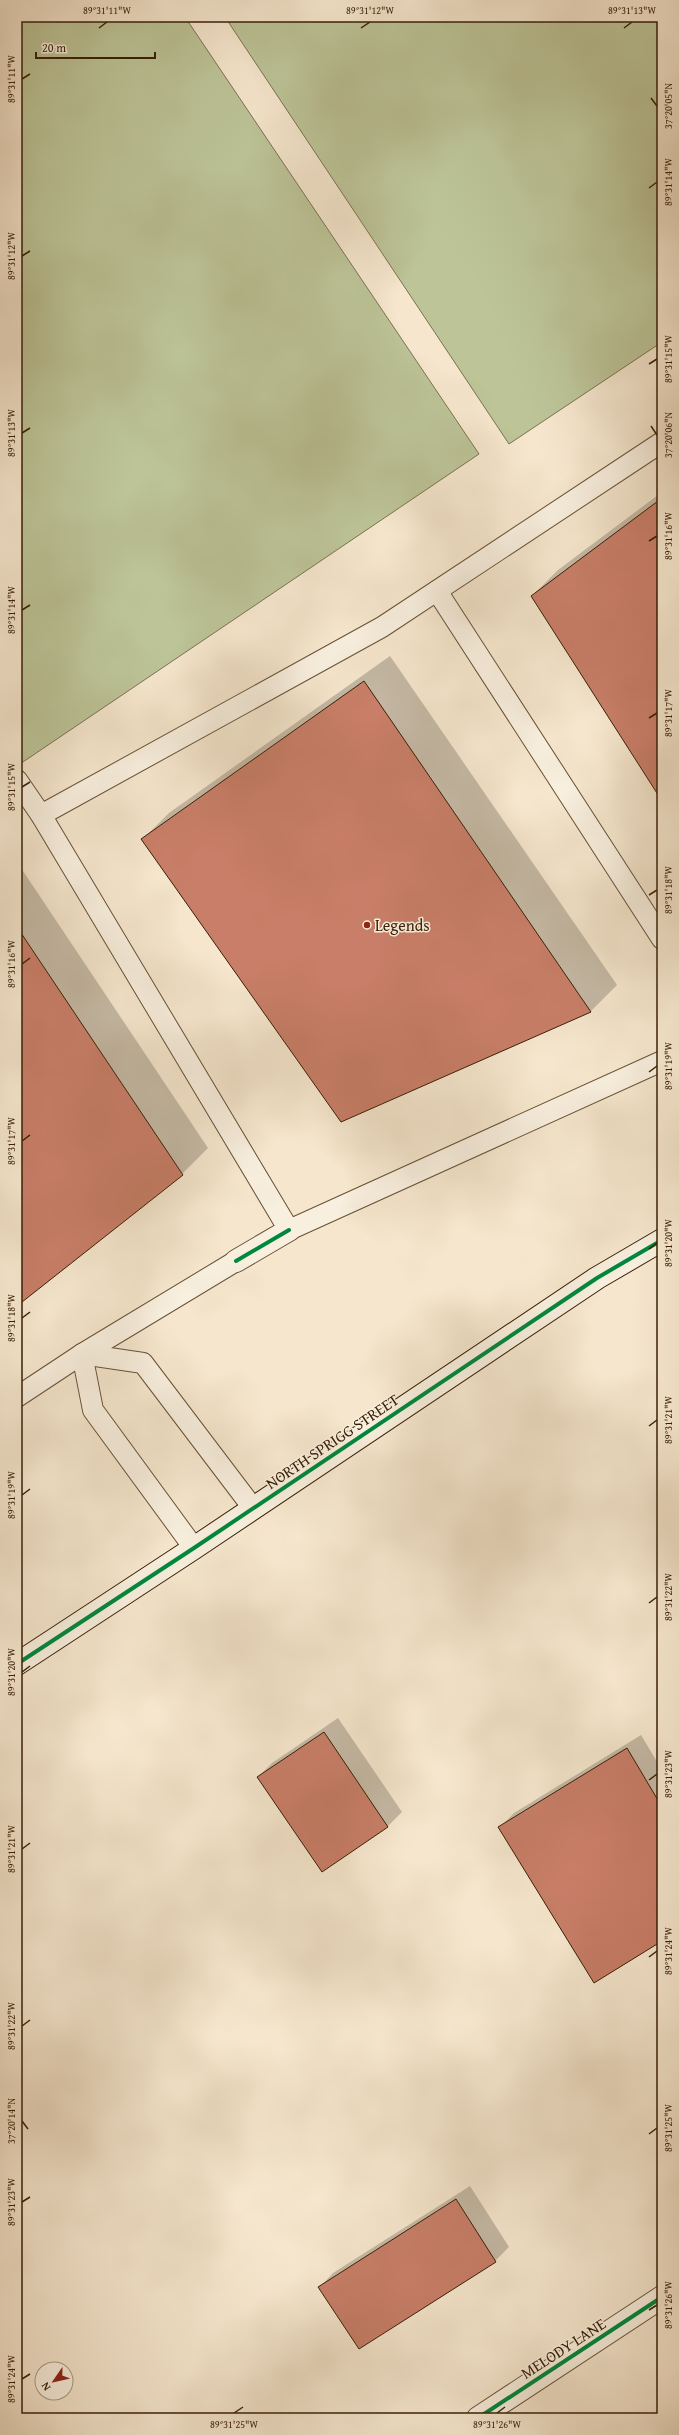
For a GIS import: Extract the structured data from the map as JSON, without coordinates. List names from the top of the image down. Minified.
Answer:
{"streets":{"main road":["NORTH SPRIGG STREET","MELODY LANE"]},"places":["Legends"],"scale_bar":"20 m","north":"bottom left","coordinates":["89°31'11\"W","89°31'12\"W","89°31'13\"W","37°20'05\"N","89°31'14\"W","89°31'15\"W","37°20'06\"N","89°31'16\"W","89°31'17\"W","89°31'18\"W","89°31'19\"W","89°31'20\"W","89°31'21\"W","89°31'22\"W","89°31'23\"W","89°31'24\"W","37°20'14\"N","89°31'25\"W","89°31'26\"W"]}
